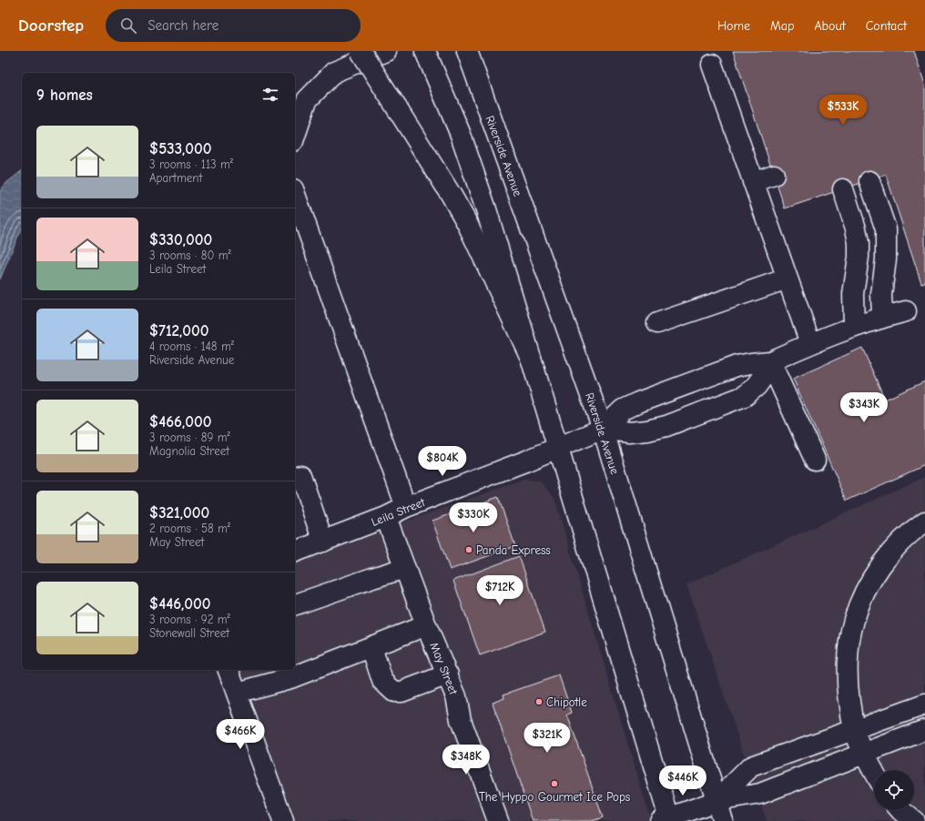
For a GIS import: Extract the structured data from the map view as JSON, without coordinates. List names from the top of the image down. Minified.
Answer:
{"streets":{"main road":["Riverside Avenue","Leila Street","May Street"]},"crossings":[["Riverside Avenue","Leila Street"],["Leila Street","May Street"]],"places":["Panda Express","Chipotle","The Hyppo Gourmet Ice Pops"],"page":{"header":"Doorstep","search":"Search here","nav":["Home","Map","About","Contact"],"heading":"9 homes","price":["$533K","$343K","$804K","$330K","$712K","$466K","$321K","$348K","$446K"],"list":[{"name":"$533,000","note":"3 rooms · 113 m² · Apartment"},{"name":"$330,000","note":"3 rooms · 80 m² · Leila Street"},{"name":"$712,000","note":"4 rooms · 148 m² · Riverside Avenue"},{"name":"$466,000","note":"3 rooms · 89 m² · Magnolia Street"},{"name":"$321,000","note":"2 rooms · 58 m² · May Street"},{"name":"$446,000","note":"3 rooms · 92 m² · Stonewall Street"}]}}
